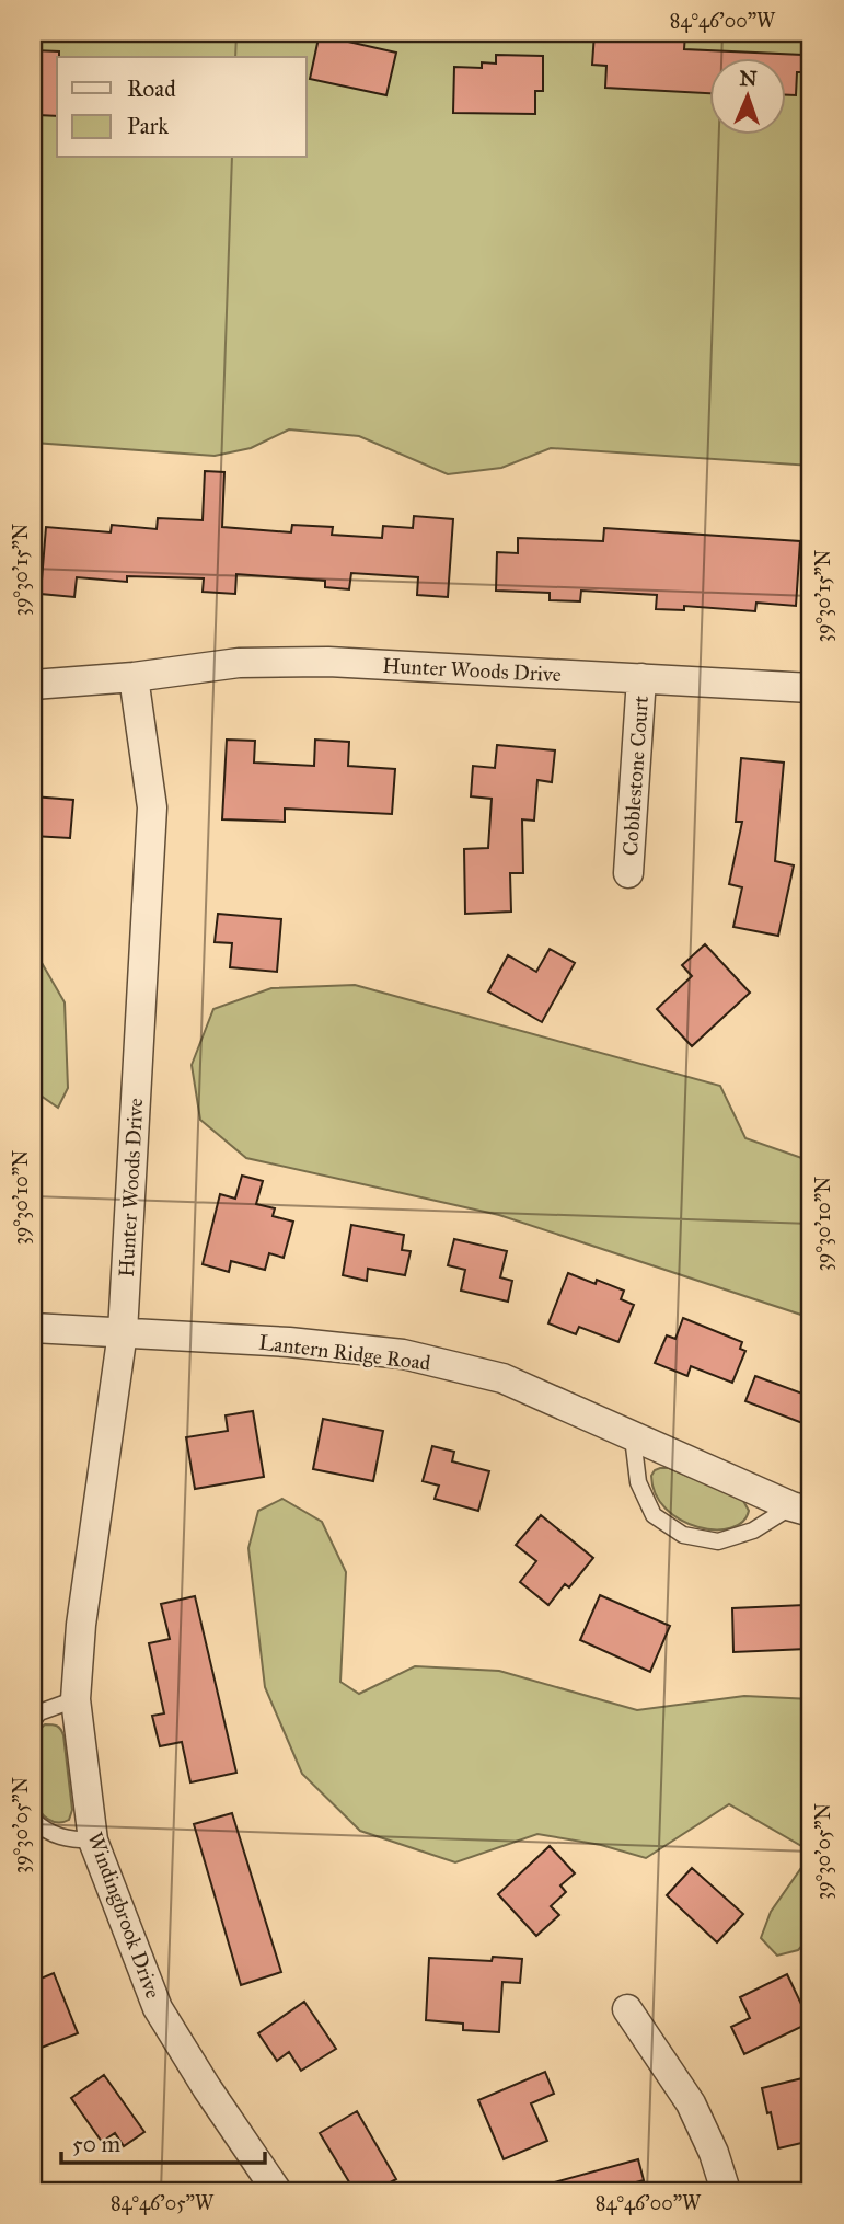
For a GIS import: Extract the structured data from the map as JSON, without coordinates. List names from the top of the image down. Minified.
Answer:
{"streets":{"street":["Hunter Woods Drive","Cobblestone Court","Lantern Ridge Road","Windingbrook Drive"]},"crossings":[["Hunter Woods Drive","Cobblestone Court"],["Hunter Woods Drive","Lantern Ridge Road"],["Hunter Woods Drive","Windingbrook Drive"],["Lantern Ridge Road","Windingbrook Drive"]],"legend":["Road","Park"],"scale_bar":"50 m","north":"top","coordinates":["84°46'00\"W","39°30'15\"N","39°30'10\"N","39°30'05\"N","84°46'05\"W"]}
